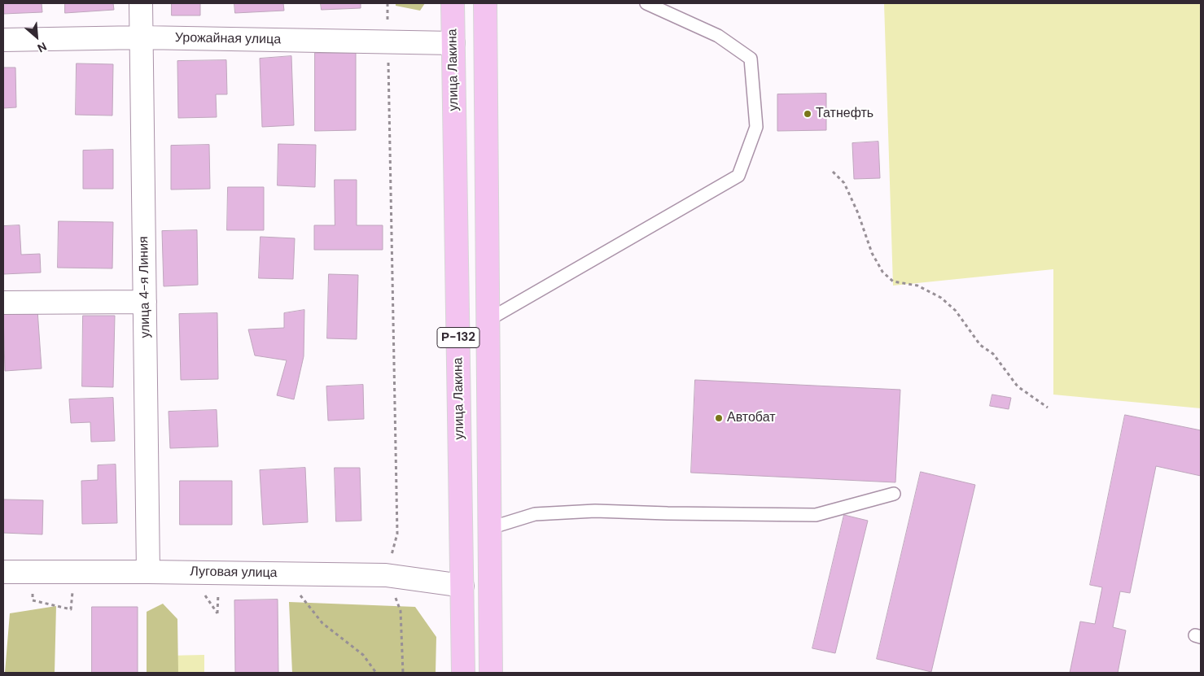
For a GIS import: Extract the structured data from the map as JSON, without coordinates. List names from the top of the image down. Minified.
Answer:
{"streets":{"highway":["улица Лакина","Р-132"],"street":["Урожайная улица","улица 4-я Линия","Луговая улица"]},"crossings":[["Урожайная улица","улица Лакина"],["Урожайная улица","улица 4-я Линия"],["улица Лакина","Луговая улица"],["улица 4-я Линия","Луговая улица"]],"places":["Татнефть","Автобат"],"north":"bottom right"}
